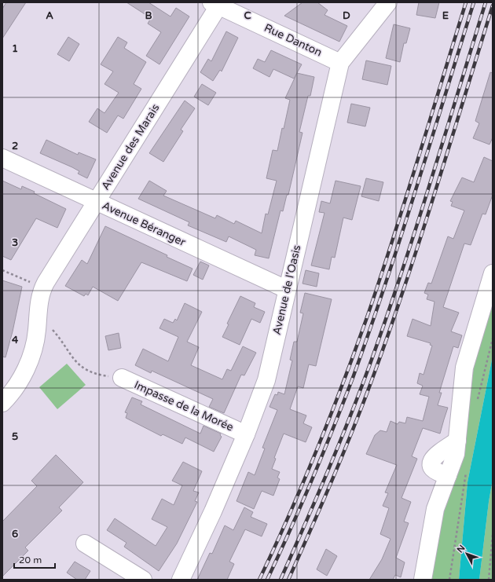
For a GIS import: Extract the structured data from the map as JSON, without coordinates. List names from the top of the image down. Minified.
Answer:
{"streets":{"street":["Rue Danton","Avenue des Marais","Avenue Béranger","Avenue de l'Oasis","Impasse de la Morée"]},"crossings":[["Rue Danton","Avenue des Marais"],["Rue Danton","Avenue de l'Oasis"],["Avenue des Marais","Avenue Béranger"],["Avenue Béranger","Avenue de l'Oasis"],["Avenue de l'Oasis","Impasse de la Morée"]],"scale_bar":"20 m","north":"top left","grid":{"columns":["A","B","C","D","E"],"rows":["1","2","3","4","5","6"]}}
